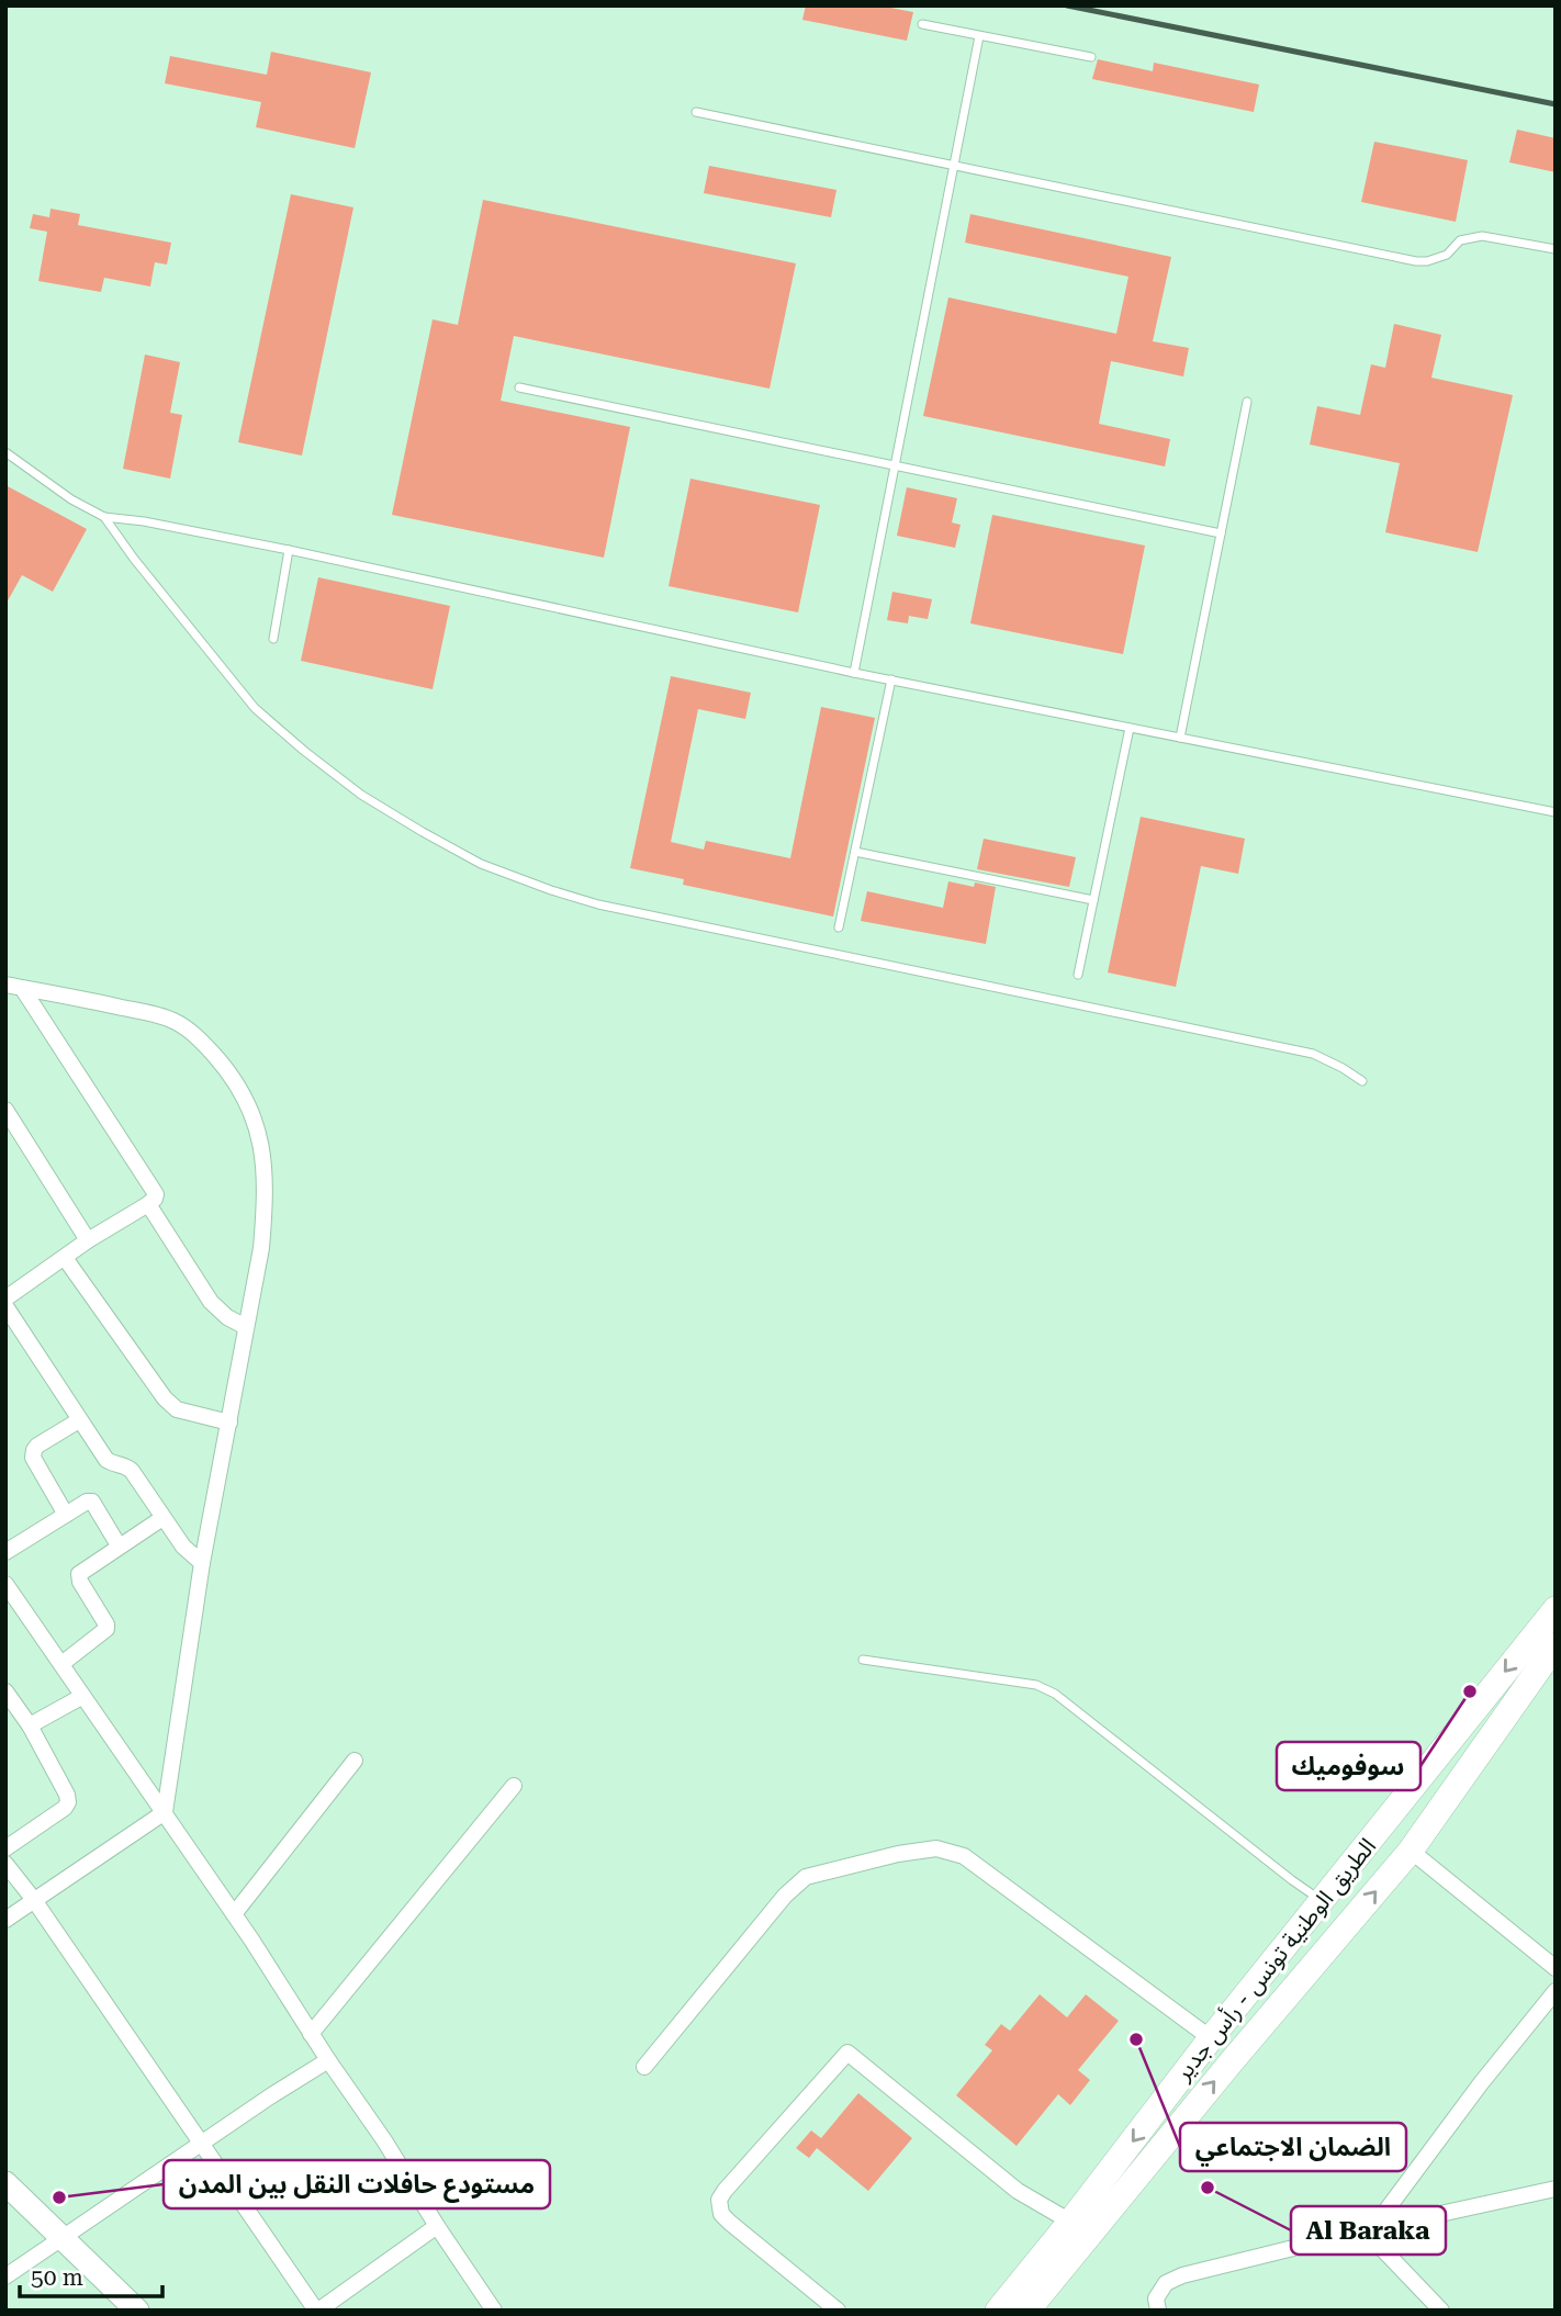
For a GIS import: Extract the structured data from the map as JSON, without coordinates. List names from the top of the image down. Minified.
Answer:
{"streets":{"main road":["الطريق الوطنية تونس - رأس جدير"]},"places":["سوفوميك","الضمان الاجتماعي","Al Baraka","مستودع حافلات النقل بين المدن"],"scale_bar":"50 m"}
